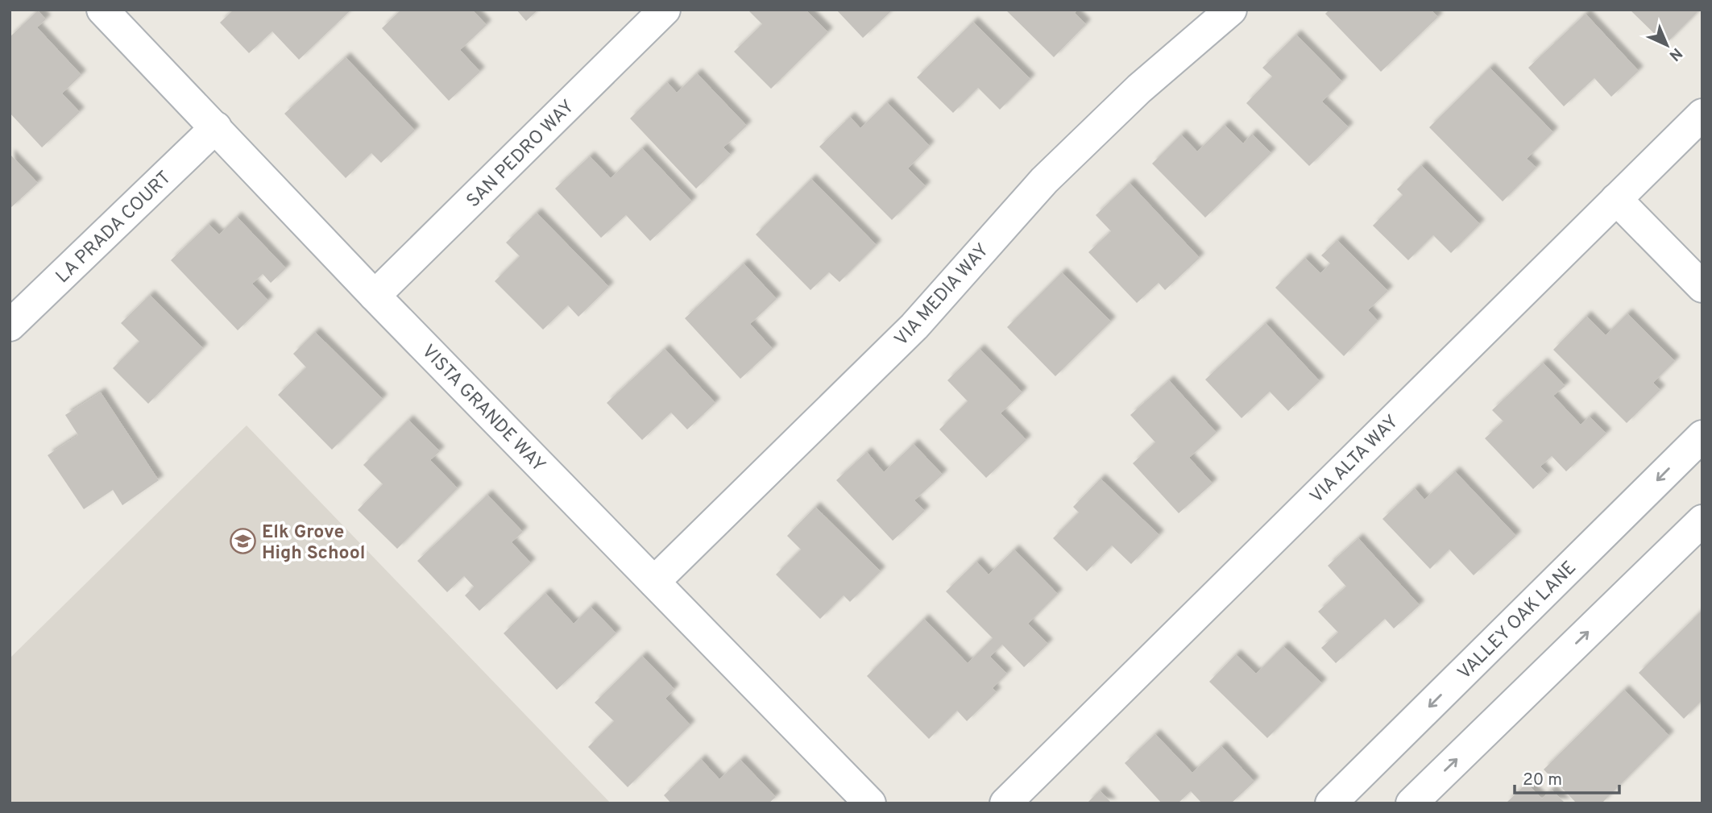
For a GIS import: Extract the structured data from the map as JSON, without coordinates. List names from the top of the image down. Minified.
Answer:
{"streets":{"street":["SAN PEDRO WAY","LA PRADA COURT","VIA MEDIA WAY","VISTA GRANDE WAY","VIA ALTA WAY","VALLEY OAK LANE"]},"crossings":[["SAN PEDRO WAY","VISTA GRANDE WAY"],["LA PRADA COURT","VISTA GRANDE WAY"],["VIA MEDIA WAY","VISTA GRANDE WAY"]],"places":{"school or university":["Elk Grove High School"]},"scale_bar":"20 m","north":"bottom right"}
